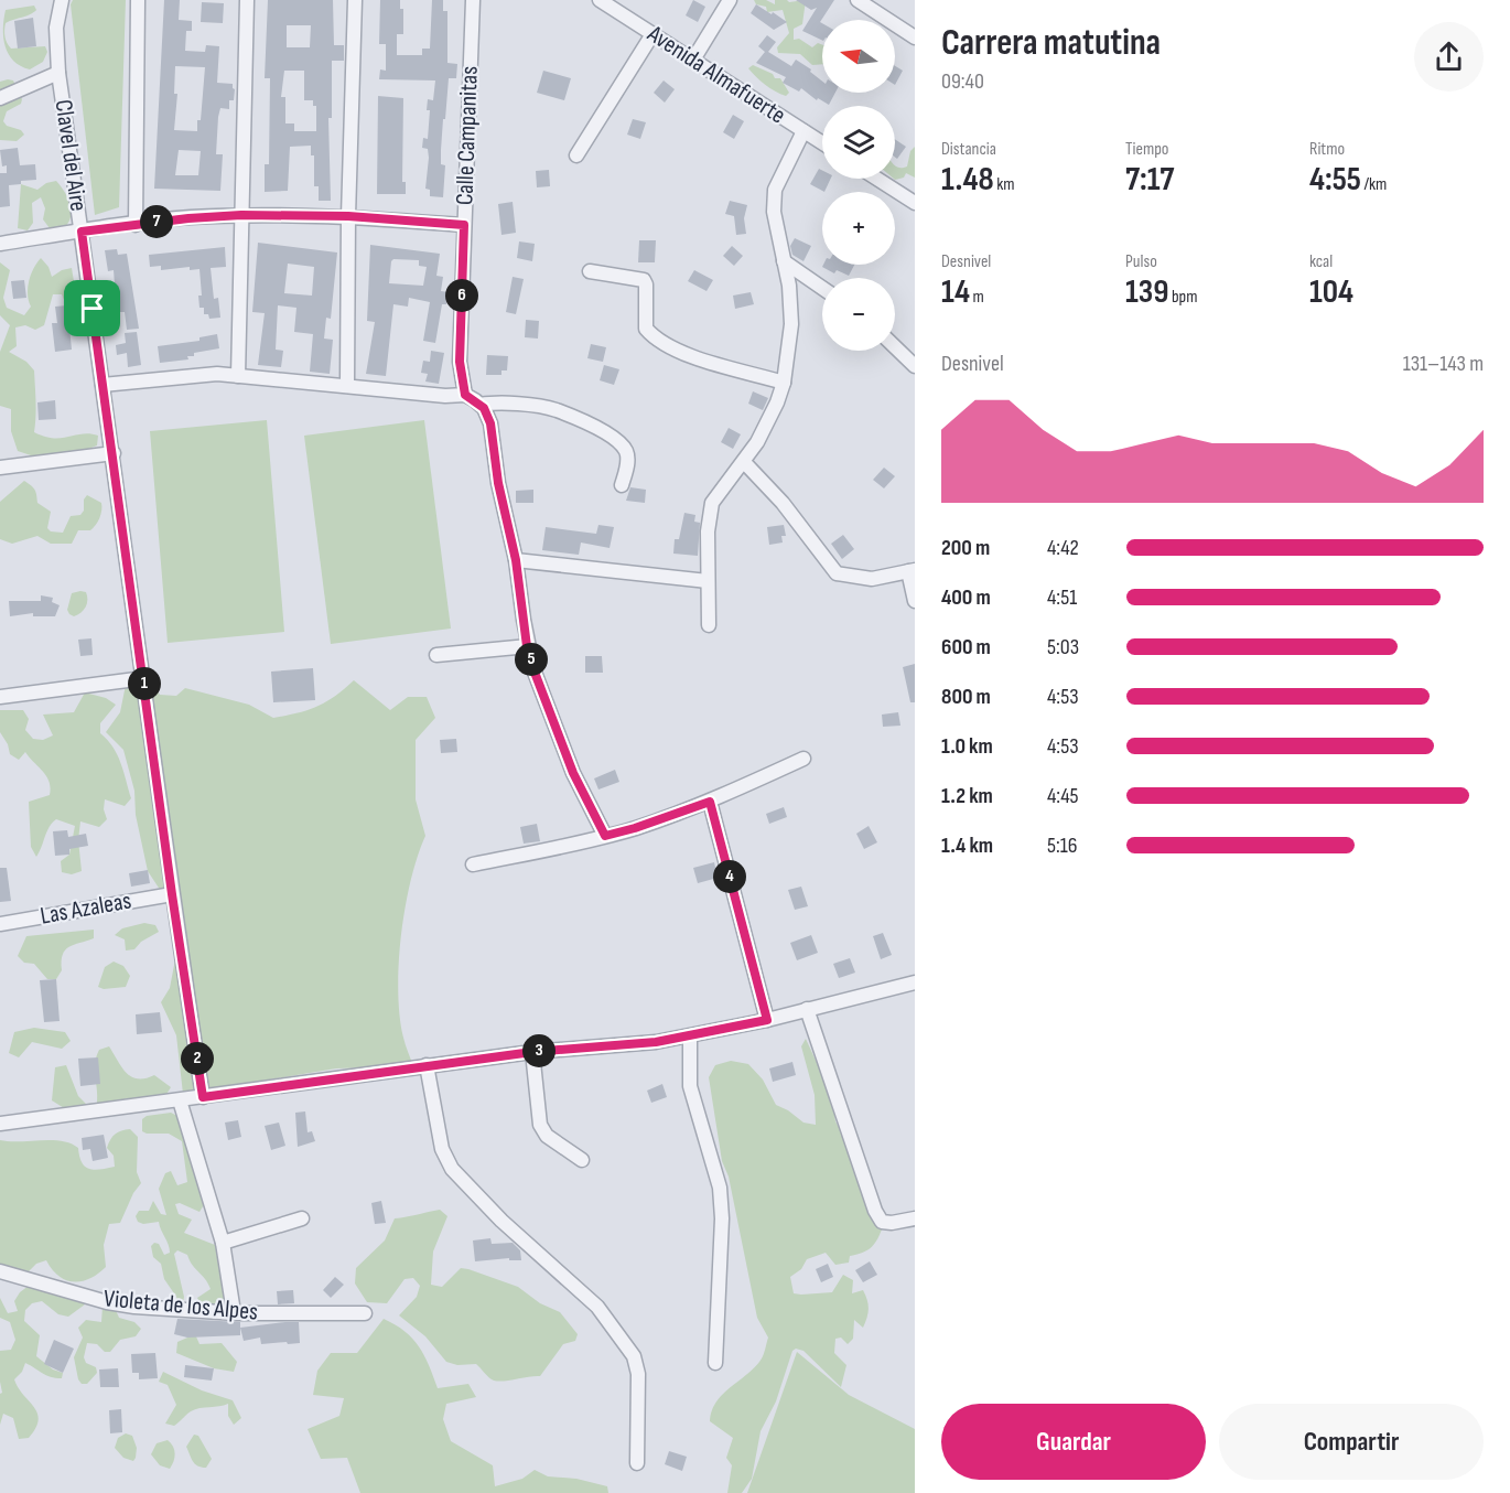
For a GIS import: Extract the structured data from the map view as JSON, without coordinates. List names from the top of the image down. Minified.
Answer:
{"streets":{"street":["Avenida Almafuerte","Calle Campanitas","Clavel del Aire","Las Azaleas","Violeta de los Alpes"]},"crossings":[["Clavel del Aire","Las Azaleas"]],"north":"left","page":{"heading":["Carrera matutina","09:40"],"map_buttons":["+","−"],"stats":[["Distancia","1.48 km"],["Tiempo","7:17"],["Ritmo","4:55 /km"],["Desnivel","14 m"],["Pulso","139 bpm"],["kcal","104"]],"pins":["7","6","5","1","4","3","2"],"chart":["Desnivel","131–143 m"],"list":[{"name":"200 m","note":"4:42"},{"name":"400 m","note":"4:51"},{"name":"600 m","note":"5:03"},{"name":"800 m","note":"4:53"},{"name":"1.0 km","note":"4:53"},{"name":"1.2 km","note":"4:45"},{"name":"1.4 km","note":"5:16"}],"buttons":["Guardar","Compartir"]}}
